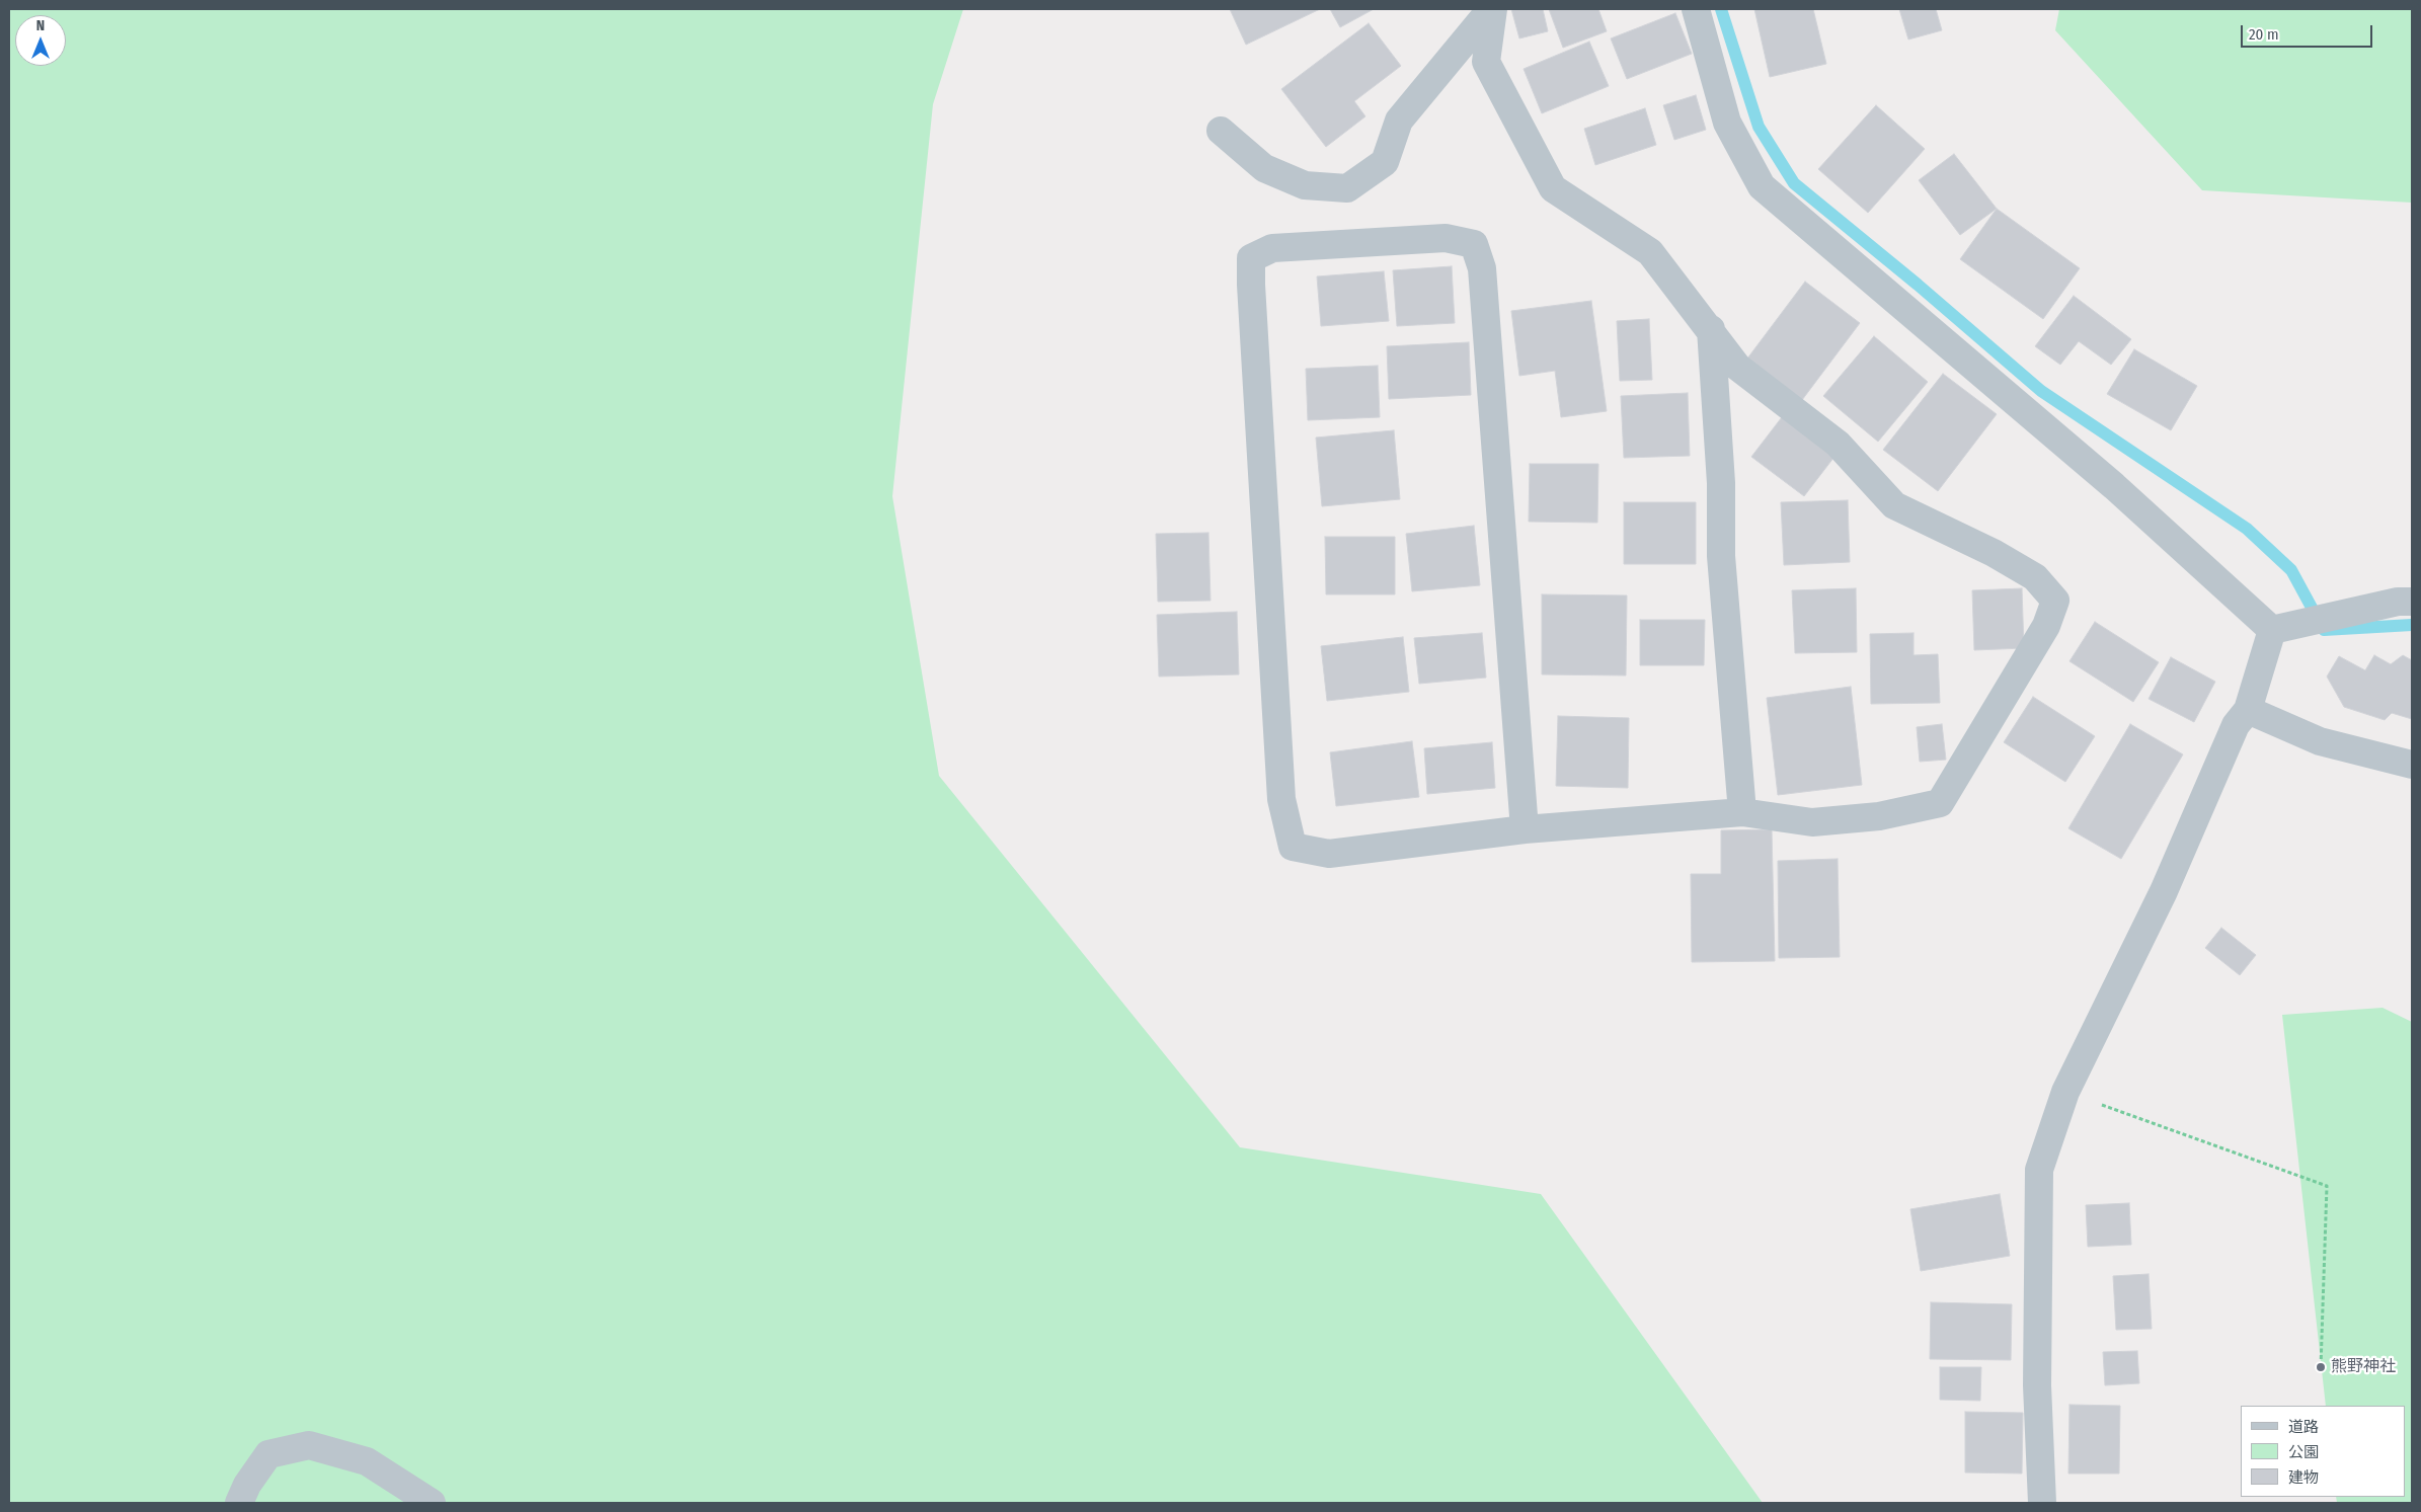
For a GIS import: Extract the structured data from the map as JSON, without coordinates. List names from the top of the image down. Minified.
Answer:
{"places":["熊野神社"],"legend":["道路","公園","建物"],"scale_bar":"20 m","north":"top"}
